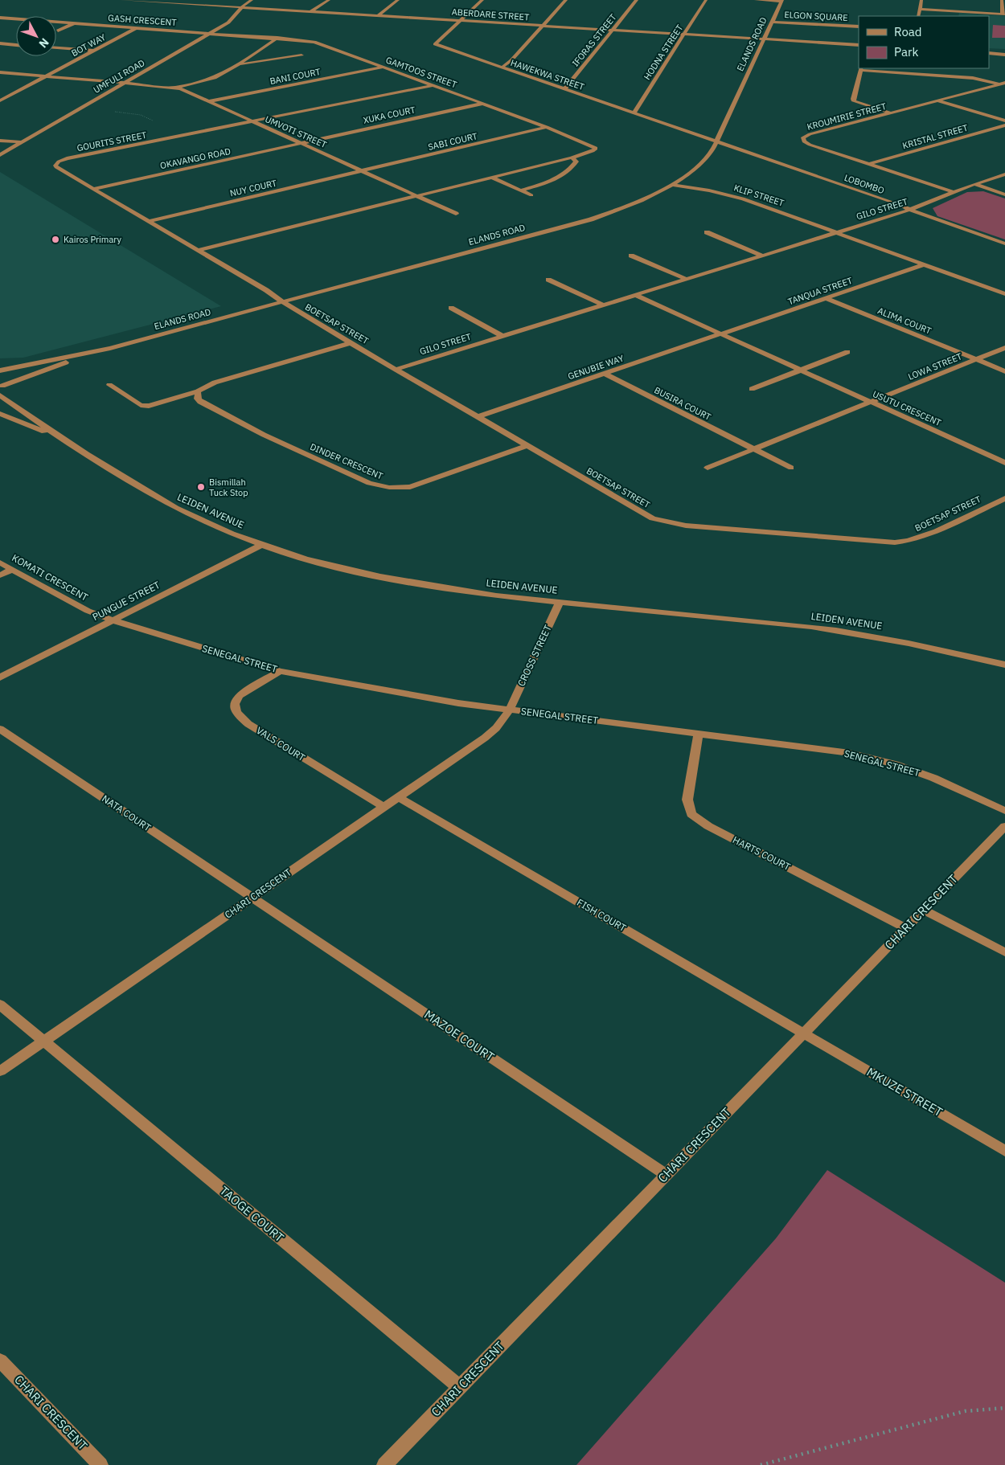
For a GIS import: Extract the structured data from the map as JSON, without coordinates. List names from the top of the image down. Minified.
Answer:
{"streets":{"street":["ABERDARE STREET","ELGON SQUARE","GASH CRESCENT","IFORAS STREET","ELANDS ROAD","BOT WAY","HODNA STREET","GAMTOOS STREET","HAWEKWA STREET","UMFULI ROAD","BANI COURT","XUKA COURT","KROUMIRIE STREET","UMVOTI STREET","KRISTAL STREET","GOURITS STREET","SABI COURT","OKAVANGO ROAD","LOBOMBO","NUY COURT","KLIP STREET","GILO STREET","TANQUA STREET","ALIMA COURT","BOETSAP STREET","LOWA STREET","GENUBIE WAY","BUSIRA COURT","USUTU CRESCENT","DINDER CRESCENT","LEIDEN AVENUE","KOMATI CRESCENT","PUNGUE STREET","CROSS STREET","SENEGAL STREET","VALS COURT","NATA COURT","HARTS COURT","CHARI CRESCENT","FISH COURT","MAZOE COURT","MKUZE STREET","TAOGE COURT"]},"crossings":[["ABERDARE STREET","IFORAS STREET"],["ABERDARE STREET","ELANDS ROAD"],["ABERDARE STREET","HODNA STREET"],["ABERDARE STREET","HAWEKWA STREET"],["ABERDARE STREET","UMFULI ROAD"],["ELGON SQUARE","ELANDS ROAD"],["GASH CRESCENT","BOT WAY"],["GASH CRESCENT","GAMTOOS STREET"],["GASH CRESCENT","UMFULI ROAD"],["IFORAS STREET","HAWEKWA STREET"],["ELANDS ROAD","HAWEKWA STREET"],["ELANDS ROAD","GOURITS STREET"],["ELANDS ROAD","LOBOMBO"],["ELANDS ROAD","KLIP STREET"],["ELANDS ROAD","BOETSAP STREET"],["HODNA STREET","HAWEKWA STREET"],["GAMTOOS STREET","UMFULI ROAD"],["GAMTOOS STREET","BANI COURT"],["GAMTOOS STREET","XUKA COURT"],["GAMTOOS STREET","UMVOTI STREET"],["GAMTOOS STREET","GOURITS STREET"],["GAMTOOS STREET","SABI COURT"],["HAWEKWA STREET","LOBOMBO"],["UMFULI ROAD","UMVOTI STREET"],["BANI COURT","UMVOTI STREET"],["XUKA COURT","UMVOTI STREET"],["XUKA COURT","OKAVANGO ROAD"],["KROUMIRIE STREET","KRISTAL STREET"],["KROUMIRIE STREET","GILO STREET"],["UMVOTI STREET","GOURITS STREET"],["UMVOTI STREET","SABI COURT"],["UMVOTI STREET","OKAVANGO ROAD"],["UMVOTI STREET","NUY COURT"],["GOURITS STREET","OKAVANGO ROAD"],["GOURITS STREET","NUY COURT"],["GOURITS STREET","BOETSAP STREET"],["SABI COURT","NUY COURT"],["LOBOMBO","GILO STREET"],["KLIP STREET","GILO STREET"],["GILO STREET","BOETSAP STREET"],["GILO STREET","USUTU CRESCENT"],["TANQUA STREET","ALIMA COURT"],["TANQUA STREET","GENUBIE WAY"],["TANQUA STREET","USUTU CRESCENT"],["ALIMA COURT","LOWA STREET"],["BOETSAP STREET","GENUBIE WAY"],["BOETSAP STREET","DINDER CRESCENT"],["LOWA STREET","USUTU CRESCENT"],["GENUBIE WAY","BUSIRA COURT"],["GENUBIE WAY","USUTU CRESCENT"],["LEIDEN AVENUE","PUNGUE STREET"],["LEIDEN AVENUE","CROSS STREET"],["KOMATI CRESCENT","PUNGUE STREET"],["KOMATI CRESCENT","SENEGAL STREET"],["PUNGUE STREET","SENEGAL STREET"],["CROSS STREET","SENEGAL STREET"],["CROSS STREET","CHARI CRESCENT"],["SENEGAL STREET","VALS COURT"],["SENEGAL STREET","HARTS COURT"],["SENEGAL STREET","CHARI CRESCENT"],["VALS COURT","CHARI CRESCENT"],["NATA COURT","CHARI CRESCENT"],["NATA COURT","MAZOE COURT"],["HARTS COURT","CHARI CRESCENT"],["CHARI CRESCENT","FISH COURT"],["CHARI CRESCENT","MAZOE COURT"],["CHARI CRESCENT","MKUZE STREET"],["CHARI CRESCENT","TAOGE COURT"],["FISH COURT","MKUZE STREET"]],"places":["Kairos Primary","Bismillah Tuck Stop"],"legend":["Road","Park"],"north":"bottom right"}
